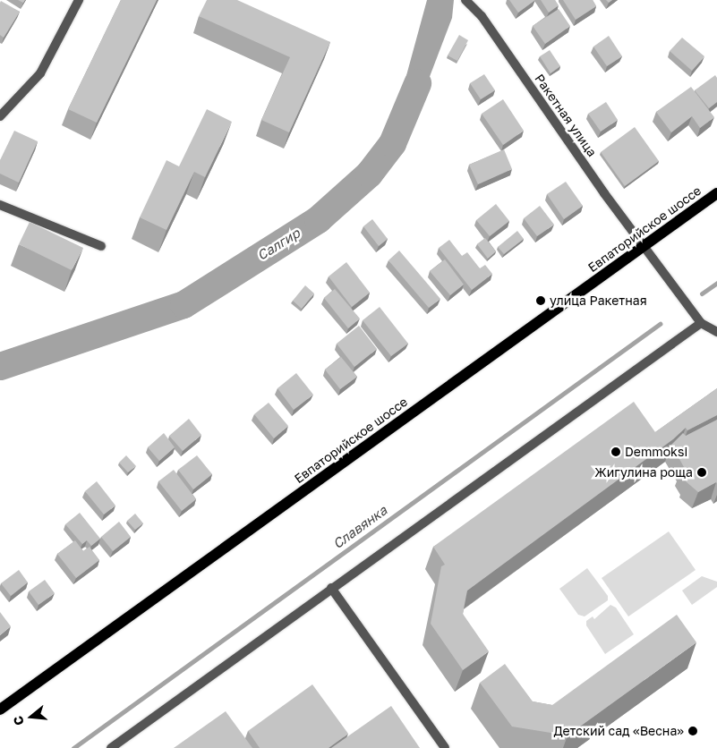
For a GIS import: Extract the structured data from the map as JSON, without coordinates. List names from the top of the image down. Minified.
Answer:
{"streets":{"main road":["Евпаторийское шоссе"],"street":["Ракетная улица"]},"crossings":[["Ракетная улица","Евпаторийское шоссе"]],"water":["Салгир","Славянка"],"places":["улица Ракетная","Demmoksi","Жигулина роща","Детский сад «Весна»"],"north":"left"}
